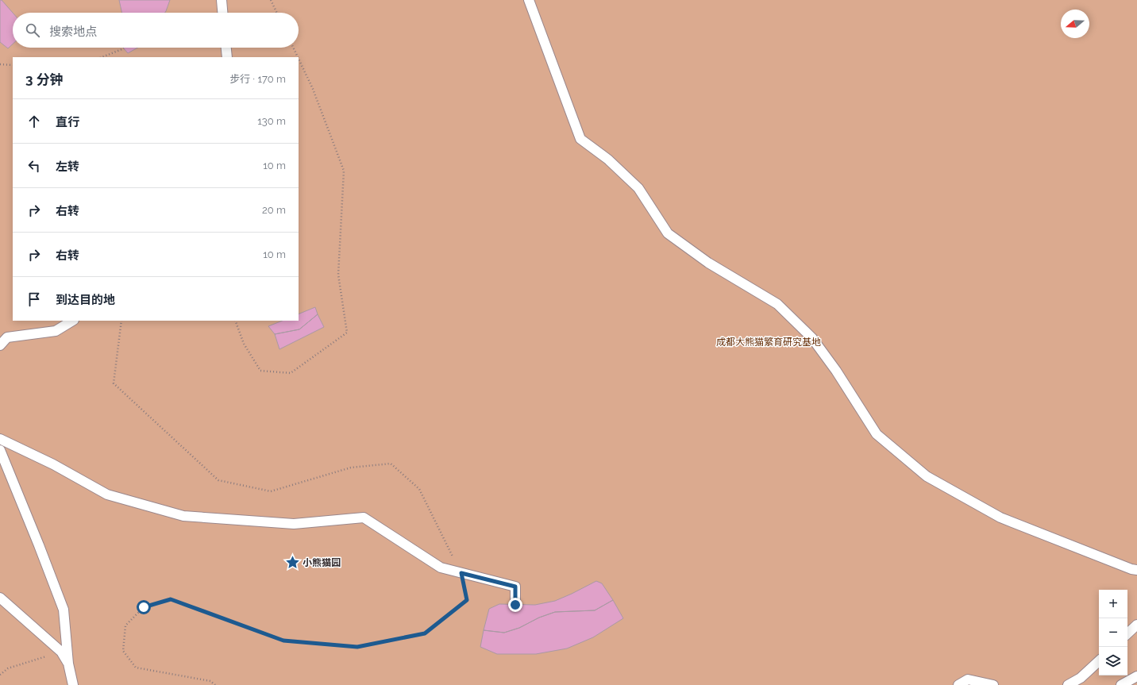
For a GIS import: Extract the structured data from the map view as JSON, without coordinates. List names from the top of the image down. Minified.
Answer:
{"parks":["成都大熊猫繁育研究基地"],"places":{"place":["小熊猫园"]},"north":"left","page":{"search":"搜索地点","heading":["3 分钟","步行 · 170 m"],"list":[["直行","130 m"],["左转","10 m"],["右转","20 m"],["右转","10 m"],"到达目的地"],"map_buttons":["+","−"]}}
